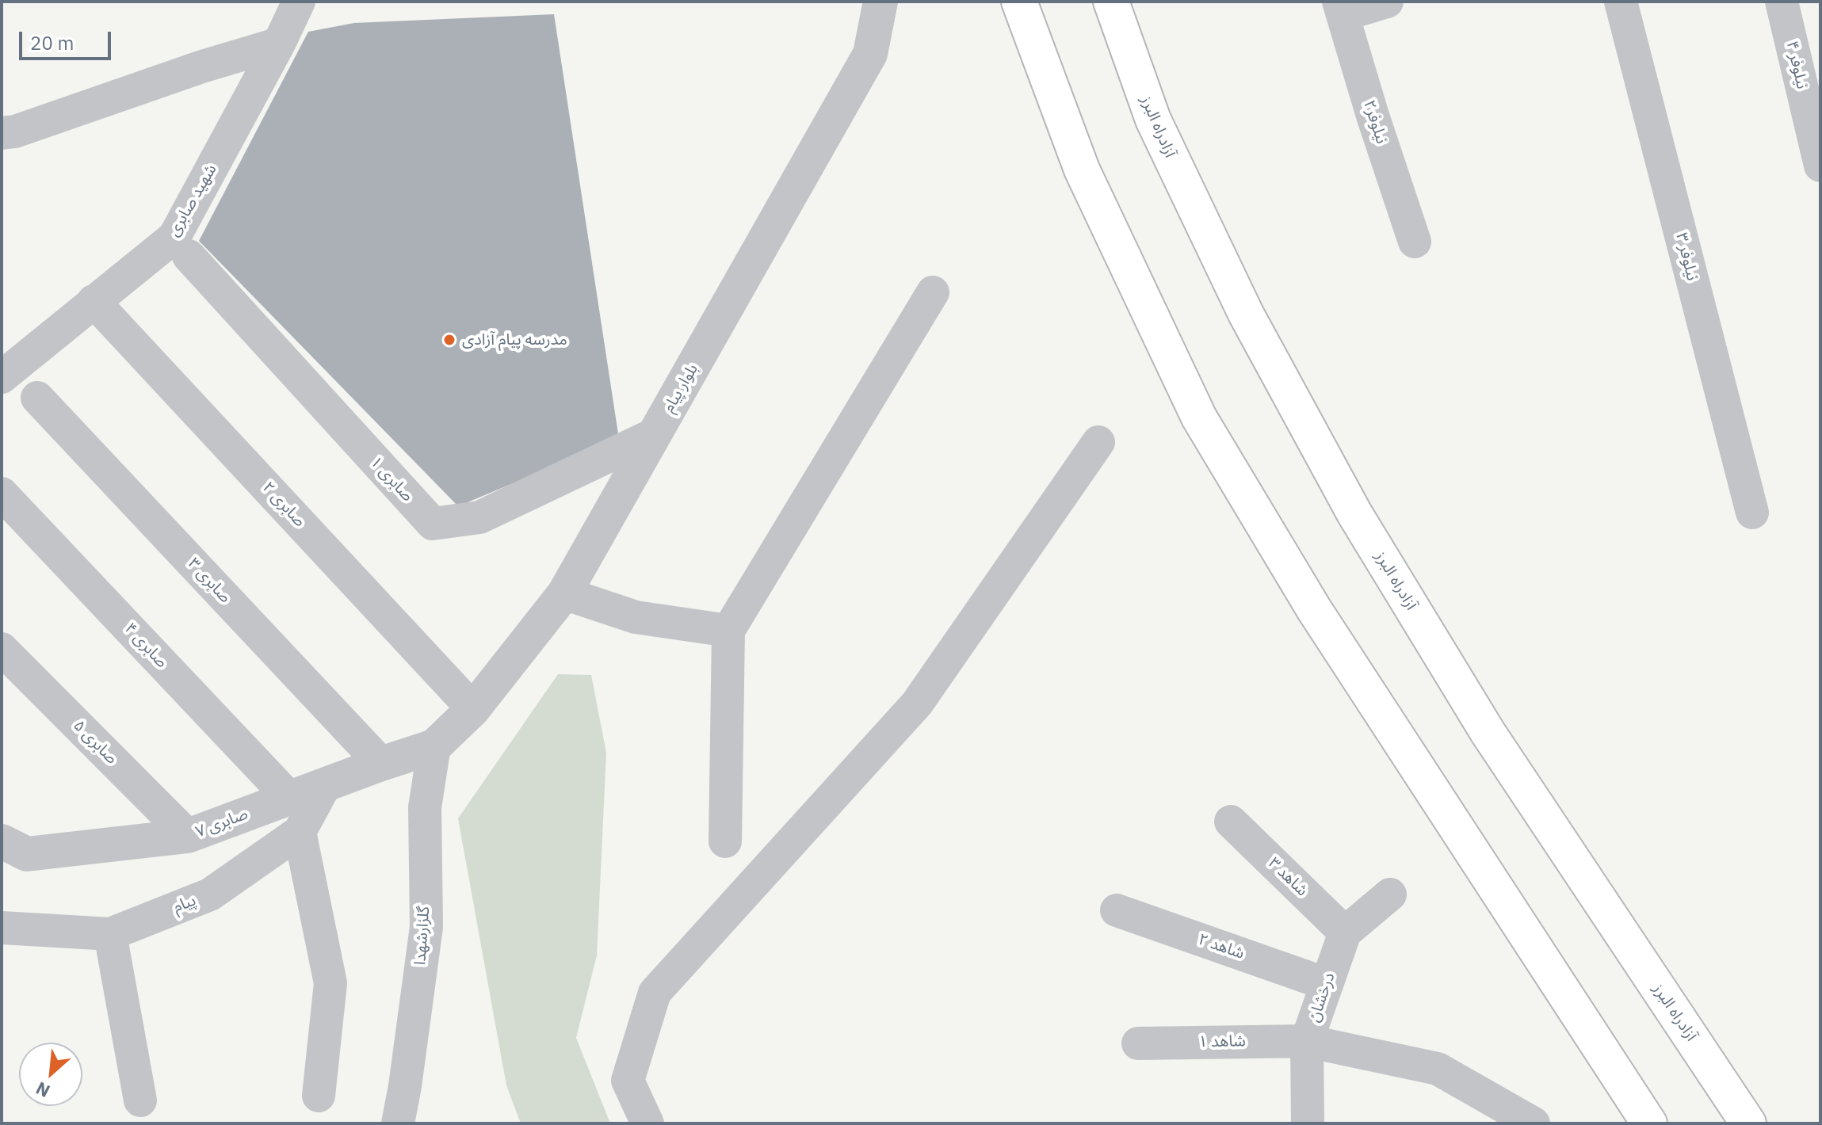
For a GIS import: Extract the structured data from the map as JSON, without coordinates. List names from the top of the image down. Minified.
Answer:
{"streets":{"highway":["آزادراه البرز"],"street":["نیلوفر ۴","۲نیلوفر","شهید صابری","نیلوفر ۳","بلوار پیام","صابری ۱","صابری ۲","صابری ۳","صابری ۴","صابری ۵","صابری ۷","شاهد ۳","پیام","گلزارشهدا","شاهد ۲","درخشان","شاهد ۱"]},"crossings":[["شهید صابری","صابری ۲"],["بلوار پیام","صابری ۱"],["بلوار پیام","صابری ۲"],["بلوار پیام","صابری ۷"],["بلوار پیام","گلزارشهدا"],["صابری ۳","صابری ۷"],["صابری ۴","صابری ۷"],["صابری ۵","صابری ۷"],["صابری ۷","پیام"],["صابری ۷","گلزارشهدا"],["شاهد ۳","درخشان"],["شاهد ۲","درخشان"],["درخشان","شاهد ۱"]],"places":["مدرسه پیام آزادی"],"scale_bar":"20 m","north":"bottom left"}
